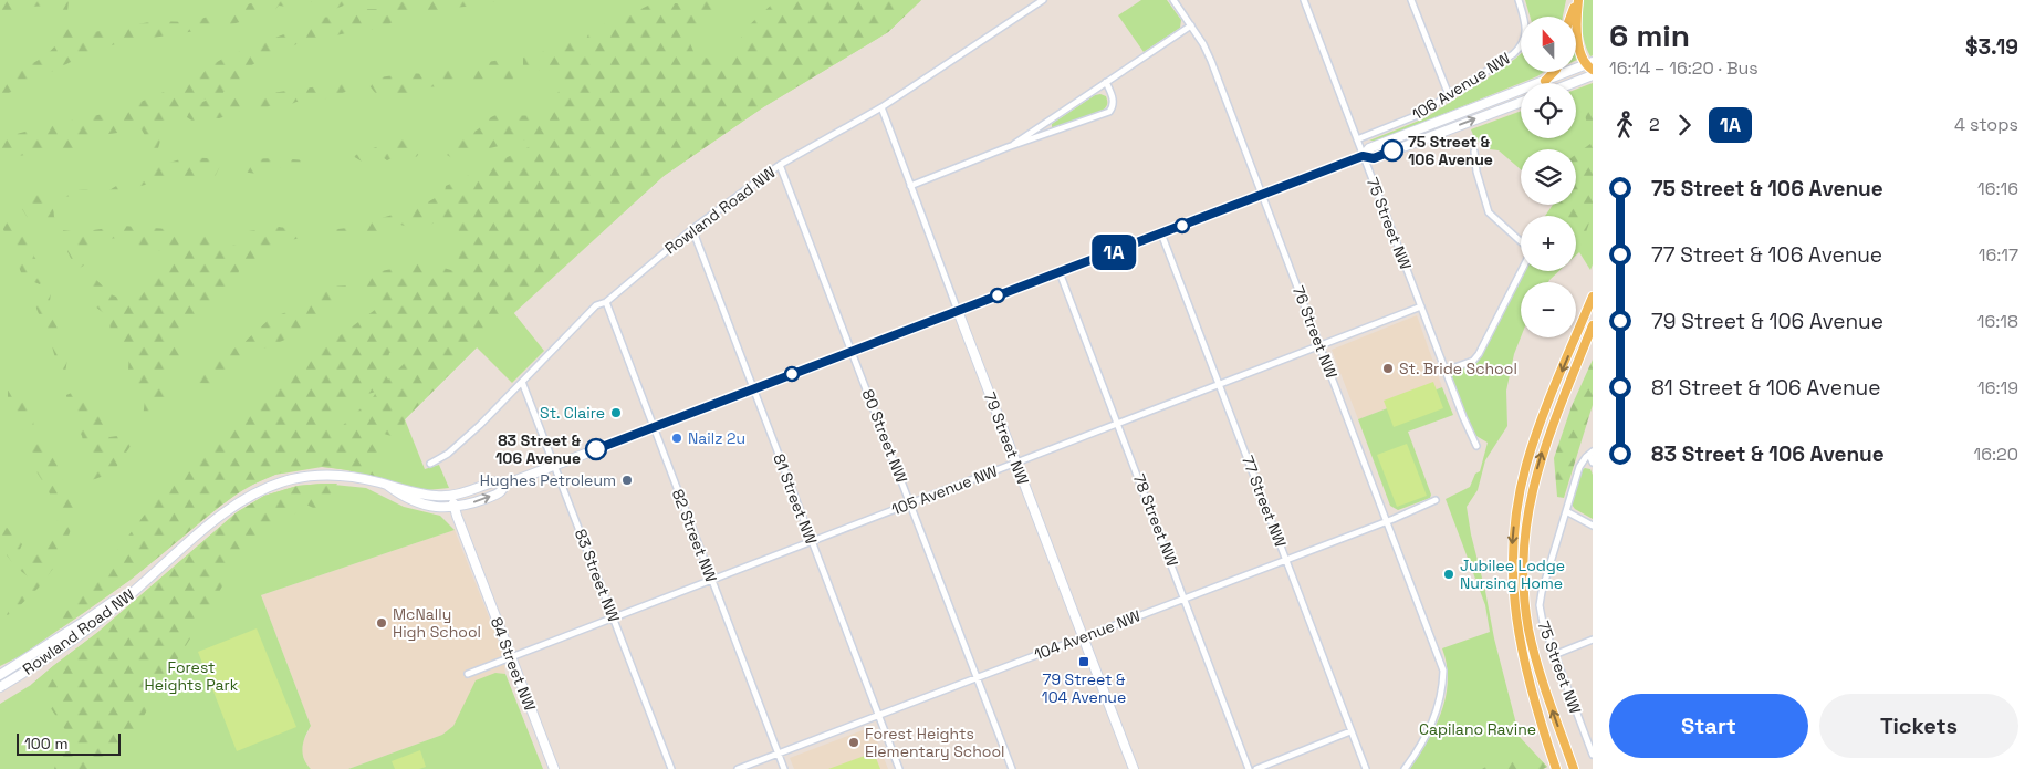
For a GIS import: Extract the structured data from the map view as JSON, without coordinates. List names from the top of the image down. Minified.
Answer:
{"streets":{"main road":["106 Avenue NW","Rowland Road NW","79 Street NW","84 Street NW"],"street":["75 Street NW","76 Street NW","80 Street NW","105 Avenue NW","81 Street NW","77 Street NW","78 Street NW","82 Street NW","83 Street NW","104 Avenue NW"]},"crossings":[["106 Avenue NW","Rowland Road NW"],["106 Avenue NW","75 Street NW"],["106 Avenue NW","76 Street NW"],["106 Avenue NW","80 Street NW"],["106 Avenue NW","79 Street NW"],["106 Avenue NW","81 Street NW"],["106 Avenue NW","77 Street NW"],["106 Avenue NW","78 Street NW"],["106 Avenue NW","82 Street NW"],["106 Avenue NW","83 Street NW"],["106 Avenue NW","84 Street NW"],["Rowland Road NW","80 Street NW"],["Rowland Road NW","79 Street NW"],["Rowland Road NW","81 Street NW"],["Rowland Road NW","82 Street NW"],["Rowland Road NW","83 Street NW"],["Rowland Road NW","84 Street NW"],["75 Street NW","105 Avenue NW"],["76 Street NW","105 Avenue NW"],["76 Street NW","104 Avenue NW"],["80 Street NW","105 Avenue NW"],["80 Street NW","104 Avenue NW"],["79 Street NW","105 Avenue NW"],["79 Street NW","104 Avenue NW"],["105 Avenue NW","81 Street NW"],["105 Avenue NW","77 Street NW"],["105 Avenue NW","78 Street NW"],["105 Avenue NW","82 Street NW"],["105 Avenue NW","83 Street NW"],["105 Avenue NW","84 Street NW"],["81 Street NW","104 Avenue NW"],["77 Street NW","104 Avenue NW"],["78 Street NW","104 Avenue NW"],["82 Street NW","104 Avenue NW"]],"parks":["Forest Heights Park","Capilano Ravine"],"places":{"other":["75 Street & 106 Avenue","St. Bride School","St. Claire","Nailz 2u","83 Street & 106 Avenue","Hughes Petroleum","Jubilee Lodge Nursing Home","McNally High School","Forest Heights Elementary School"],"transit":["79 Street & 104 Avenue"]},"lines":["bus line 1A"],"scale_bar":"100 m","north":"top","page":{"on_map":"1A","heading":["6 min","16:14 – 16:20 · Bus","$3.19"],"map_buttons":["+","−"],"legs":["2","1A","4 stops"],"list":[{"name":"75 Street & 106 Avenue","value":"16:16"},{"name":"77 Street & 106 Avenue","value":"16:17"},{"name":"79 Street & 106 Avenue","value":"16:18"},{"name":"81 Street & 106 Avenue","value":"16:19"},{"name":"83 Street & 106 Avenue","value":"16:20"}],"buttons":["Start","Tickets"],"scale":"100 m"}}
